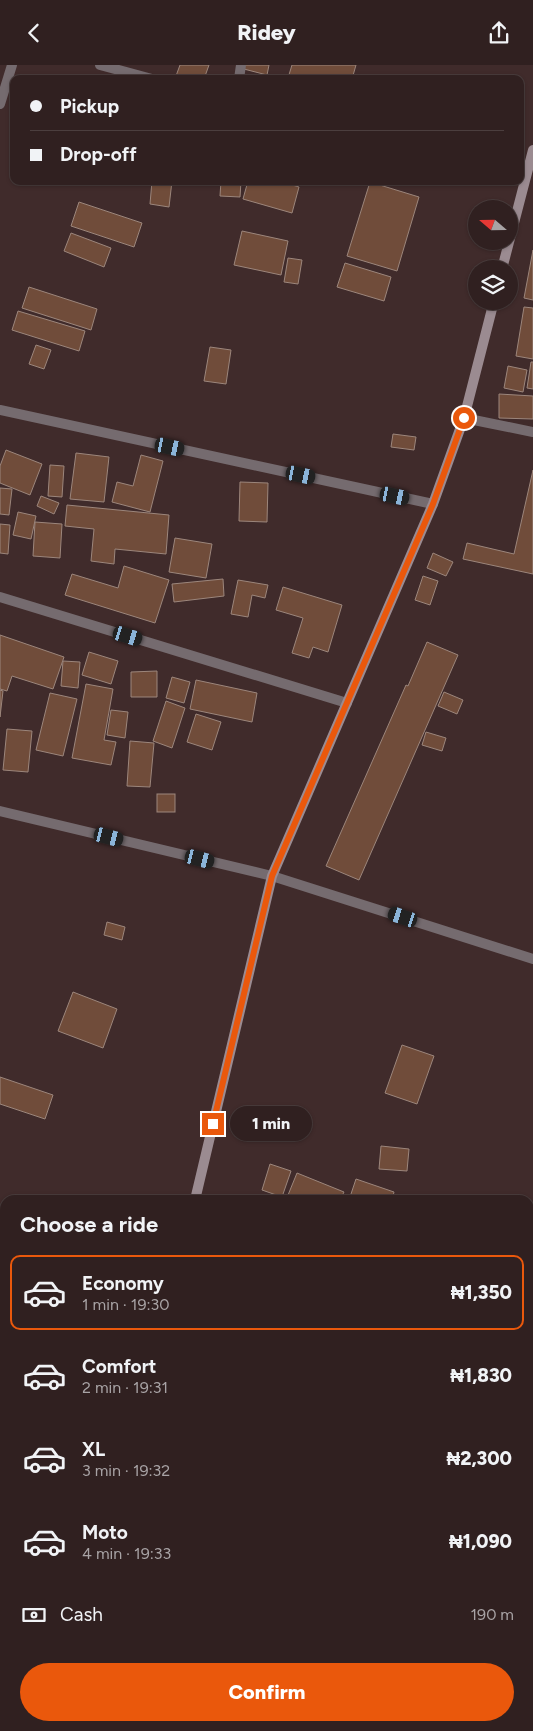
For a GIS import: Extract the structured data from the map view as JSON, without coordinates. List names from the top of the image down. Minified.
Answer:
{"north":"left","page":{"header":"Ridey","banner":["Pickup","Drop-off"],"bubble":"1 min","heading":"Choose a ride","list":[{"name":"Economy","note":"1 min · 19:30","value":"₦1,350"},{"name":"Comfort","note":"2 min · 19:31","value":"₦1,830"},{"name":"XL","note":"3 min · 19:32","value":"₦2,300"},{"name":"Moto","note":"4 min · 19:33","value":"₦1,090"}],"pay":["Cash","190 m"],"buttons":"Confirm"}}
